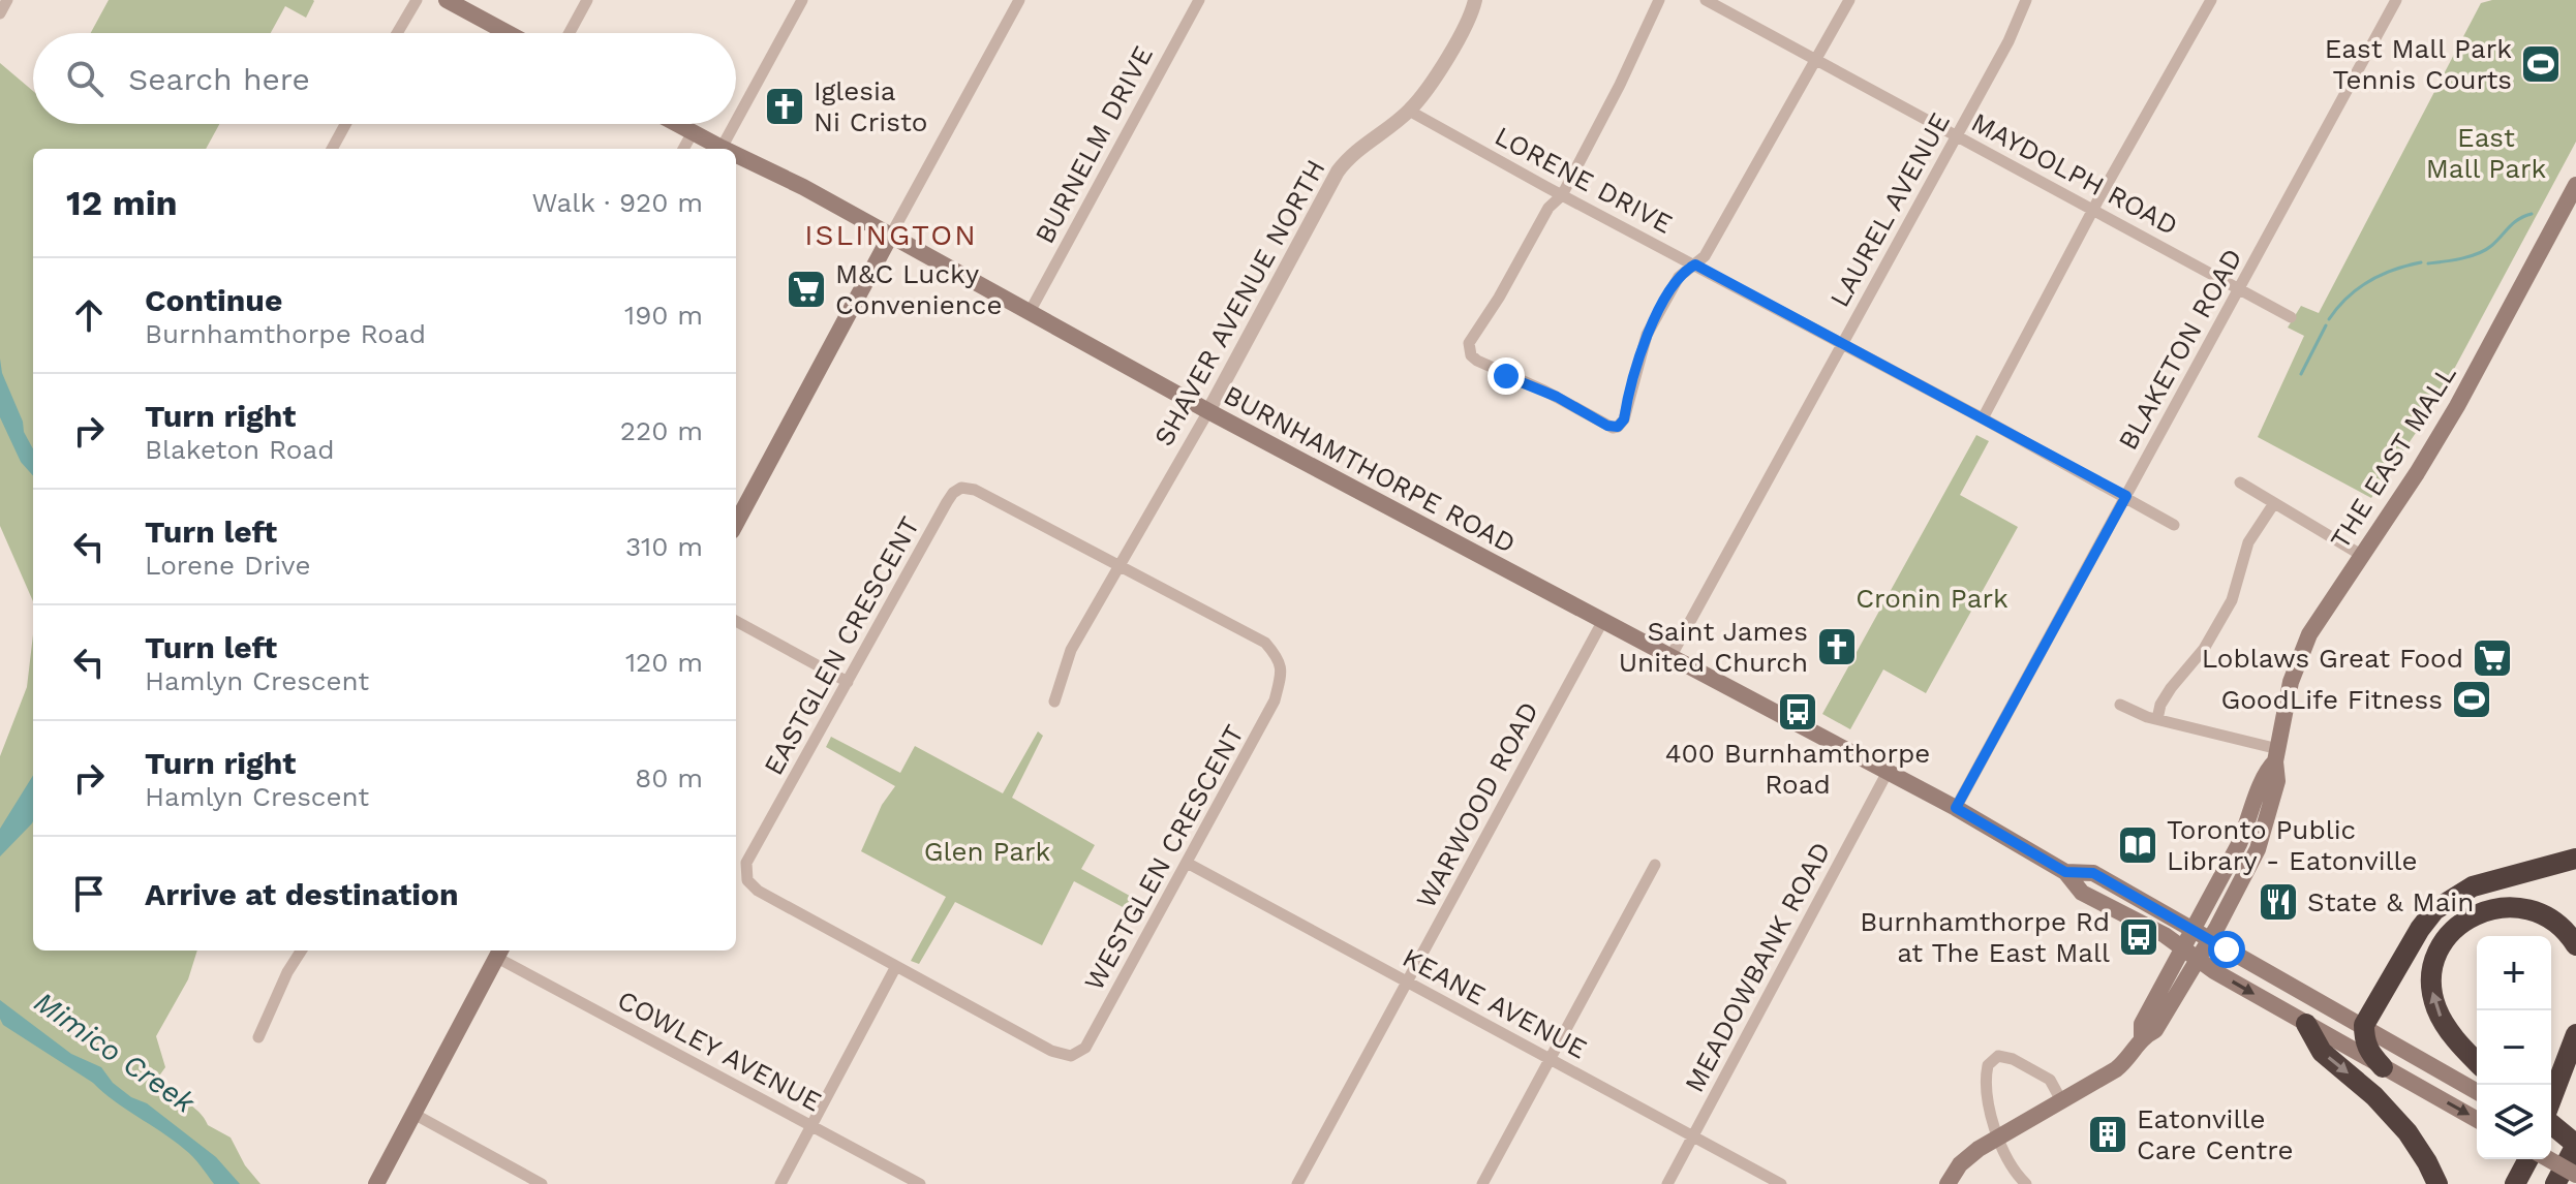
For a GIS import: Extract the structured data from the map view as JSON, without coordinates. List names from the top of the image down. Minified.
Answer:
{"streets":{"main road":["THE EAST MALL","BURNHAMTHORPE ROAD"],"street":["BURNELM DRIVE","MAYDOLPH ROAD","LORENE DRIVE","LAUREL AVENUE","SHAVER AVENUE NORTH","BLAKETON ROAD","EASTGLEN CRESCENT","WARWOOD ROAD","WESTGLEN CRESCENT","MEADOWBANK ROAD","KEANE AVENUE","COWLEY AVENUE"]},"crossings":[["BURNELM DRIVE","BURNHAMTHORPE ROAD"],["MAYDOLPH ROAD","LAUREL AVENUE"],["MAYDOLPH ROAD","BLAKETON ROAD"],["LORENE DRIVE","LAUREL AVENUE"],["LORENE DRIVE","SHAVER AVENUE NORTH"],["LORENE DRIVE","BLAKETON ROAD"],["LAUREL AVENUE","BURNHAMTHORPE ROAD"],["SHAVER AVENUE NORTH","BURNHAMTHORPE ROAD"],["SHAVER AVENUE NORTH","EASTGLEN CRESCENT"],["SHAVER AVENUE NORTH","WESTGLEN CRESCENT"],["BLAKETON ROAD","BURNHAMTHORPE ROAD"],["THE EAST MALL","BURNHAMTHORPE ROAD"],["BURNHAMTHORPE ROAD","WARWOOD ROAD"],["BURNHAMTHORPE ROAD","MEADOWBANK ROAD"],["EASTGLEN CRESCENT","WESTGLEN CRESCENT"],["WARWOOD ROAD","KEANE AVENUE"],["WESTGLEN CRESCENT","KEANE AVENUE"],["MEADOWBANK ROAD","KEANE AVENUE"]],"districts":["ISLINGTON"],"water":["Mimico Creek"],"parks":["East Mall Park","Cronin Park","Glen Park"],"places":{"sports":["East Mall Park Tennis Courts","GoodLife Fitness"],"church":["Iglesia Ni Cristo","Saint James United Church"],"supermarket":["M&C Lucky Convenience","Loblaws Great Food"],"bus stop":["400 Burnhamthorpe Road","Burnhamthorpe Rd at The East Mall"],"library":["Toronto Public Library - Eatonville"],"restaurant":["State & Main"],"building":["Eatonville Care Centre"]},"page":{"search":"Search here","heading":["12 min","Walk · 920 m"],"list":[["Continue","Burnhamthorpe Road","190 m"],["Turn right","Blaketon Road","220 m"],["Turn left","Lorene Drive","310 m"],["Turn left","Hamlyn Crescent","120 m"],["Turn right","Hamlyn Crescent","80 m"],"Arrive at destination"],"map_buttons":["+","−"]}}
